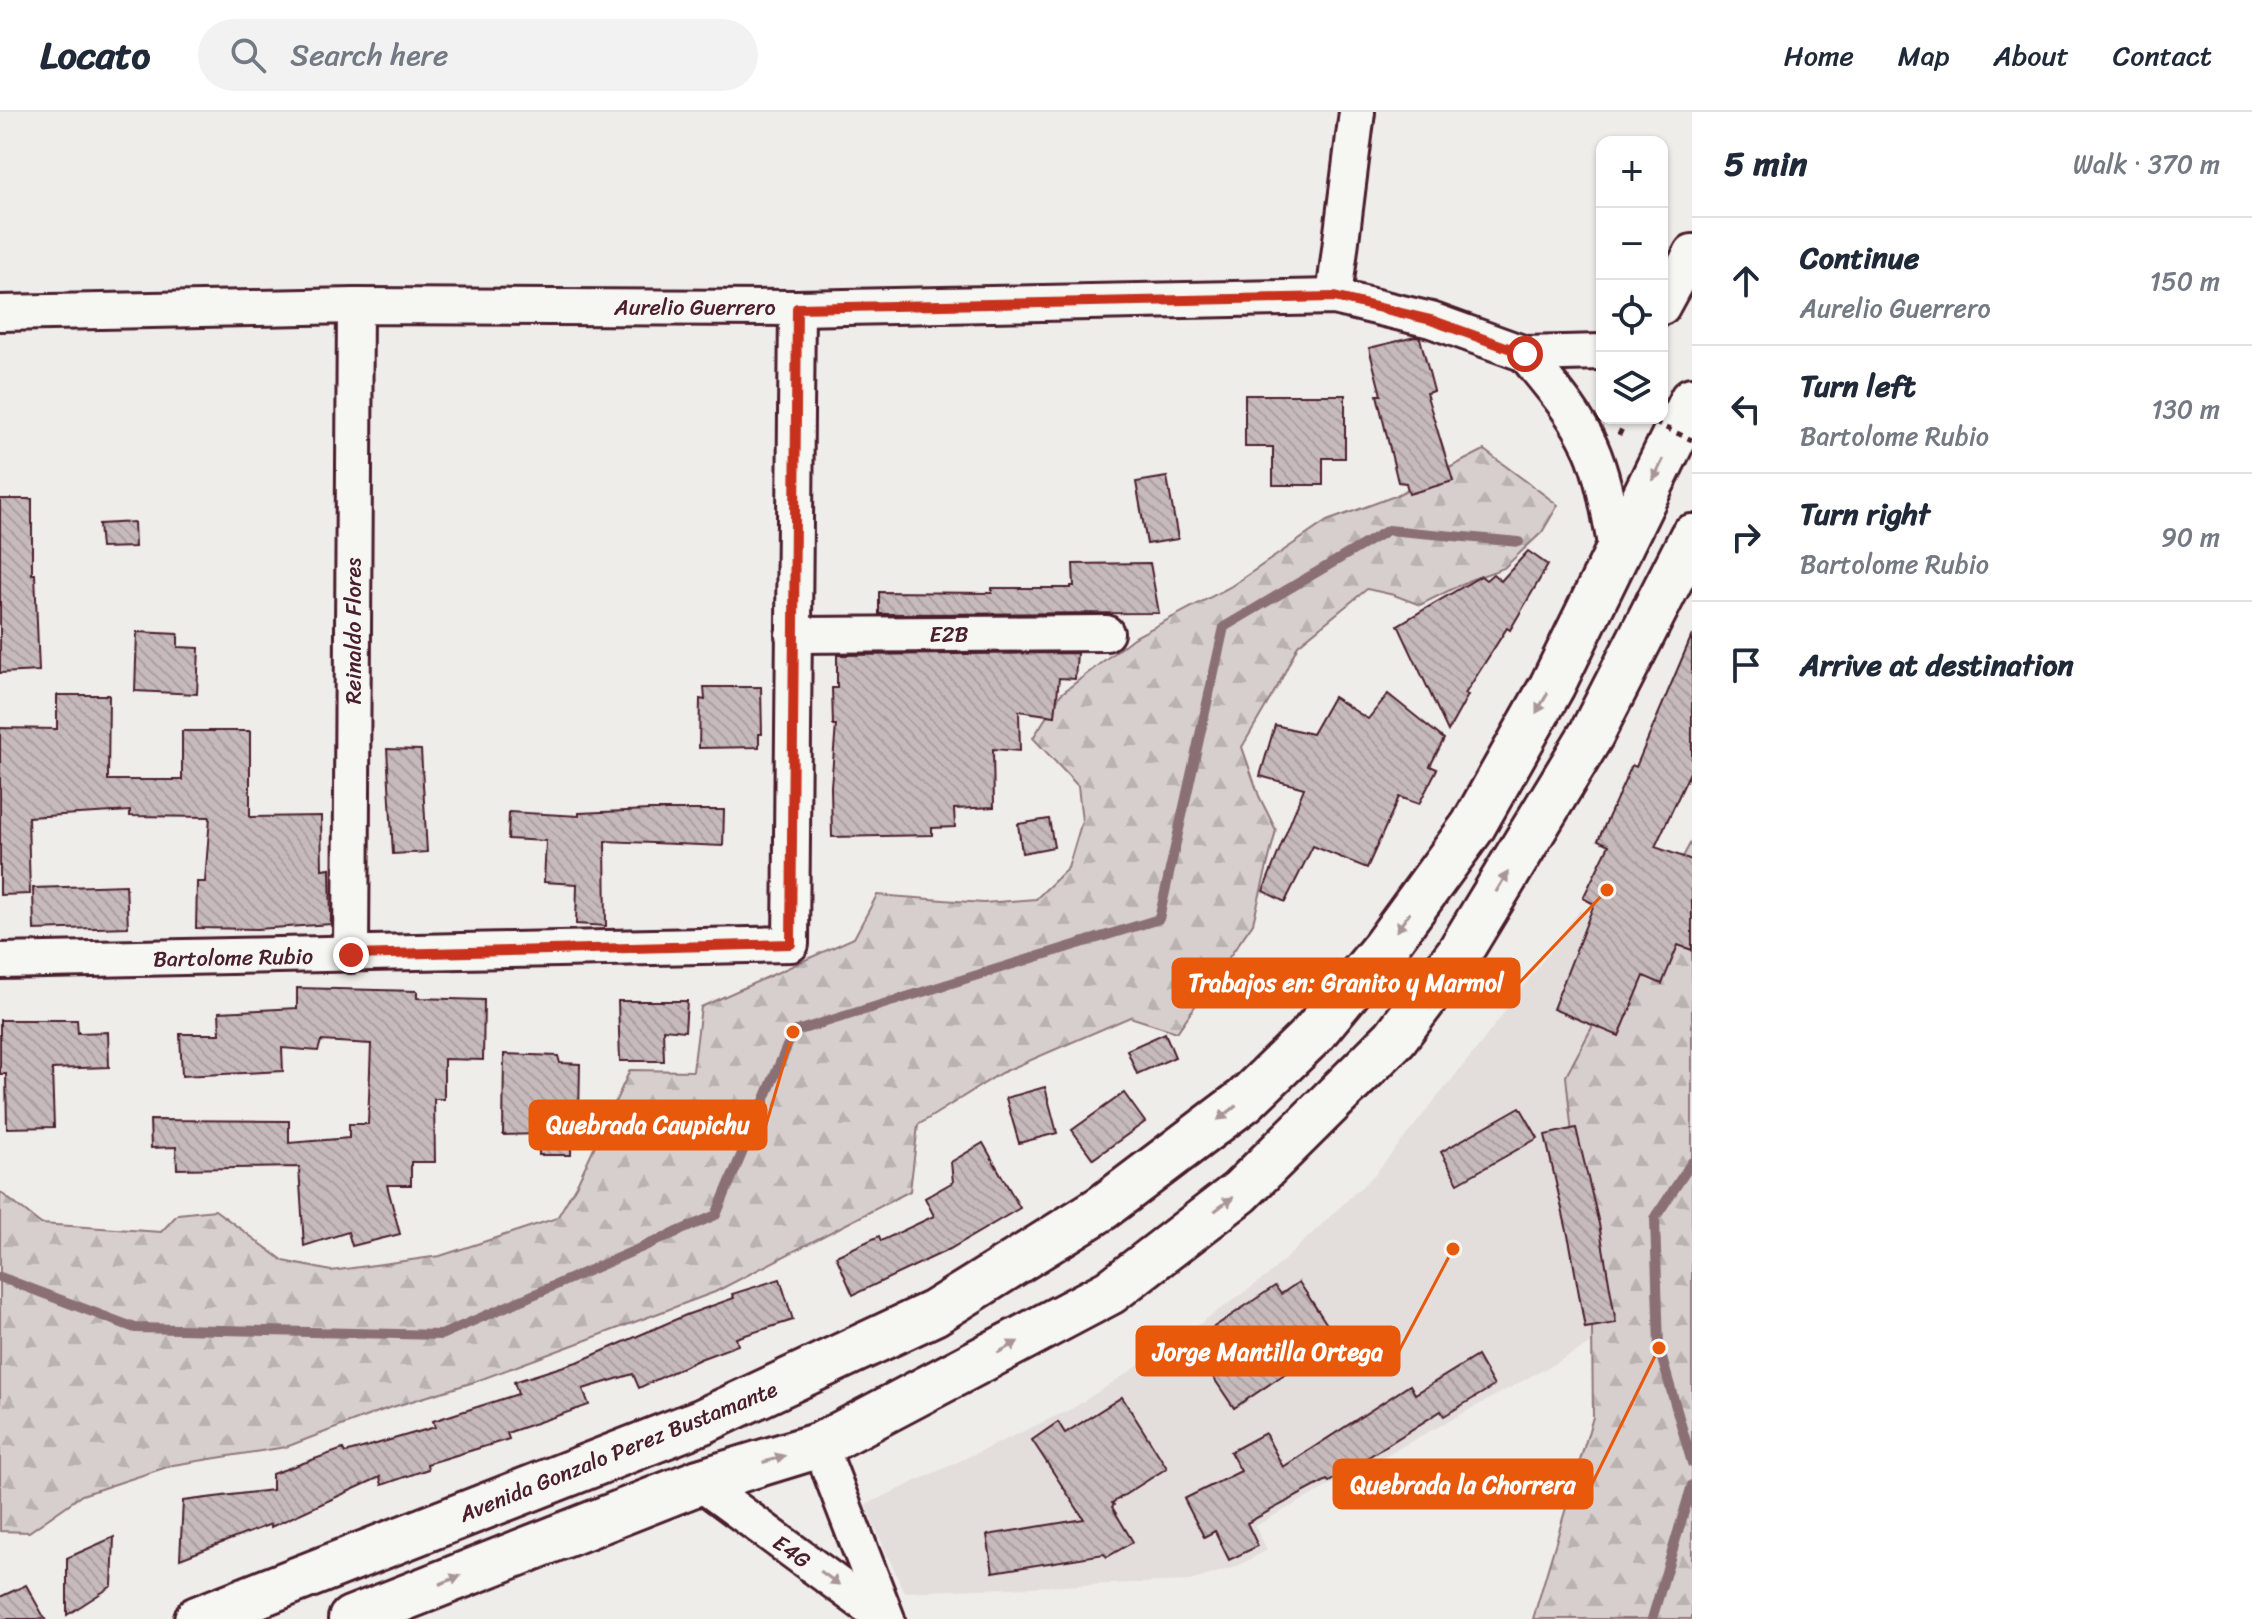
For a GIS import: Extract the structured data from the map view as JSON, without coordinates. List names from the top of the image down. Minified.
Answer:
{"streets":{"main road":["Avenida Gonzalo Perez Bustamante"],"street":["Aurelio Guerrero","Reinaldo Flores","E2B","Bartolome Rubio","E4G"]},"crossings":[["Aurelio Guerrero","Reinaldo Flores"],["Aurelio Guerrero","Bartolome Rubio"],["Reinaldo Flores","Bartolome Rubio"],["E2B","Bartolome Rubio"]],"one_way":["E4G"],"places":["Trabajos en: Granito y Marmol","Quebrada Caupichu","Jorge Mantilla Ortega","Quebrada la Chorrera"],"page":{"header":"Locato","search":"Search here","nav":["Home","Map","About","Contact"],"heading":["5 min","Walk · 370 m"],"map_buttons":["+","−"],"list":[["Continue","Aurelio Guerrero","150 m"],["Turn left","Bartolome Rubio","130 m"],["Turn right","Bartolome Rubio","90 m"],"Arrive at destination"]}}
